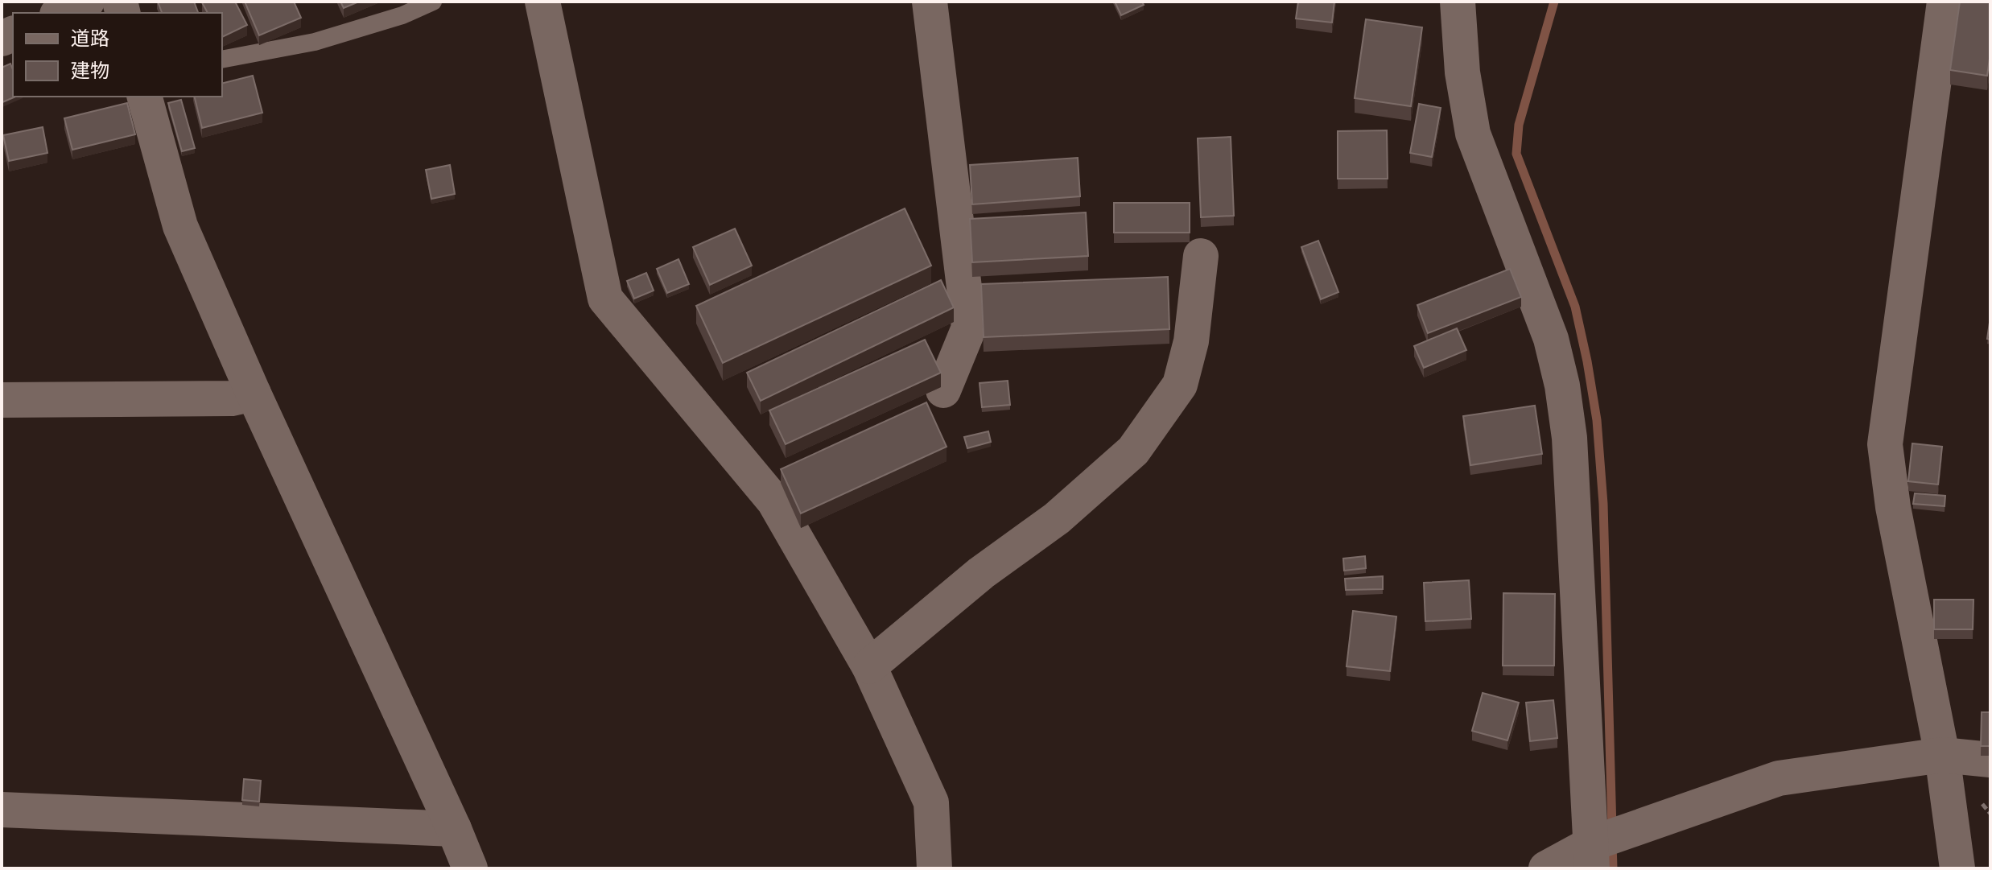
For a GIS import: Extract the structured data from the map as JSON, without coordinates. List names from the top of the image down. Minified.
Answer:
{"legend":["道路","建物"]}
